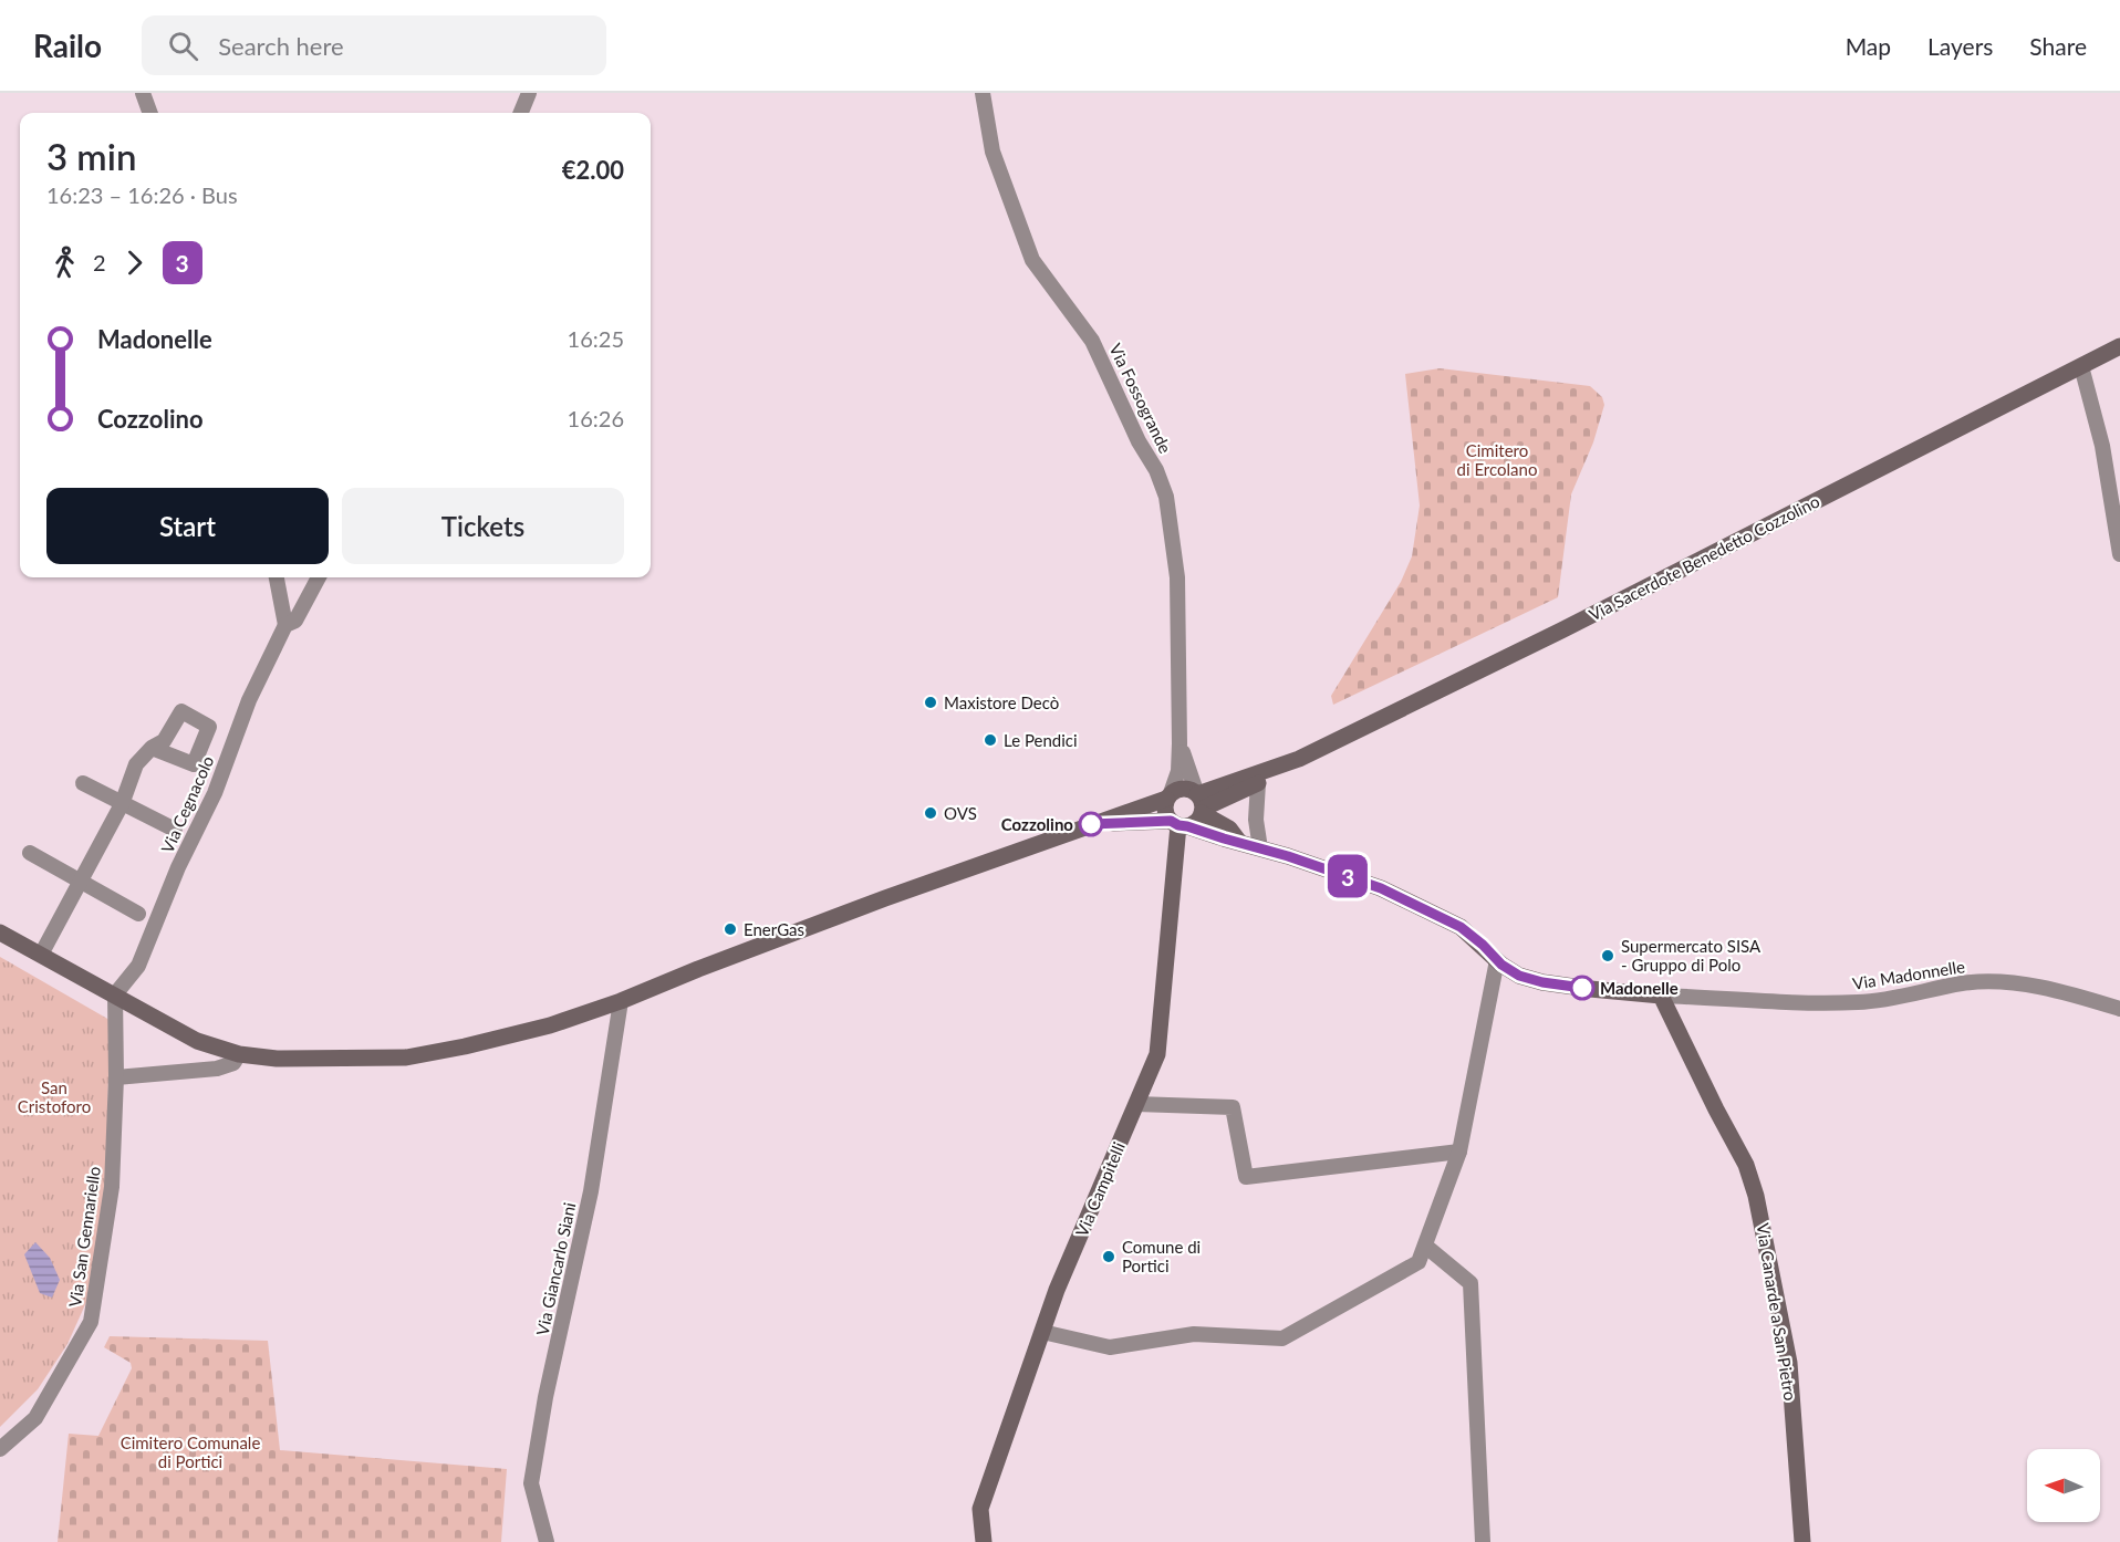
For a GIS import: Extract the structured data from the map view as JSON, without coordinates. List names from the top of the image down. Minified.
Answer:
{"streets":{"street":["Via Fossogrande","Via Sacerdote Benedetto Cozzolino","Via Cegnacolo","Via Madonnelle","Via Campitelli","Via San Gennariello","Via Giancarlo Siani","Via Canarde a San Pietro"]},"crossings":[["Via Sacerdote Benedetto Cozzolino","Via Cegnacolo"],["Via Sacerdote Benedetto Cozzolino","Via Campitelli"],["Via Sacerdote Benedetto Cozzolino","Via San Gennariello"],["Via Sacerdote Benedetto Cozzolino","Via Giancarlo Siani"],["Via Cegnacolo","Via San Gennariello"],["Via Madonnelle","Via Canarde a San Pietro"]],"parks":["Cimitero di Ercolano","San Cristoforo","Cimitero Comunale di Portici"],"places":["Maxistore Decò","Le Pendici","OVS","Cozzolino","EnerGas","Supermercato SISA - Gruppo di Polo","Madonelle","Comune di Portici"],"lines":["bus line 3"],"north":"left","page":{"header":"Railo","search":"Search here","nav":["Map","Layers","Share"],"on_map":"3","heading":["3 min","16:23 – 16:26 · Bus","€2.00"],"legs":["2","3"],"list":[{"name":"Madonelle","value":"16:25"},{"name":"Cozzolino","value":"16:26"}],"buttons":["Start","Tickets"]}}
